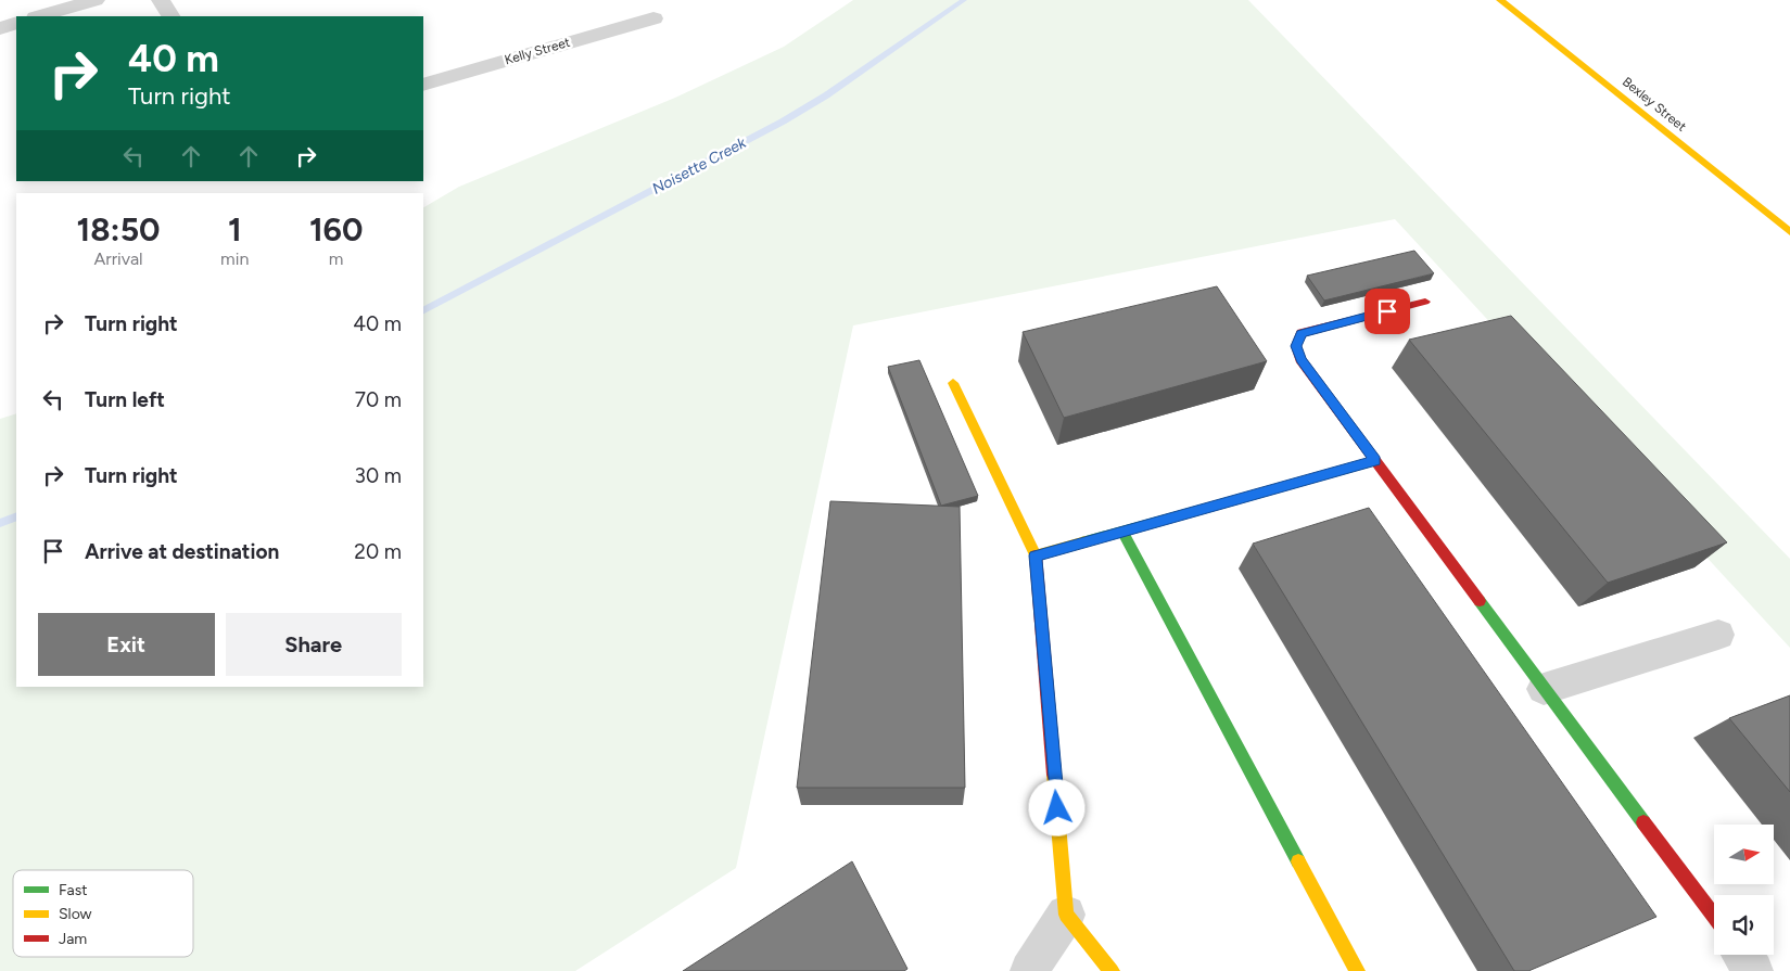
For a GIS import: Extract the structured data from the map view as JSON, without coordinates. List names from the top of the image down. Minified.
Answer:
{"streets":{"street":["Kelly Street","Bexley Street"]},"water":["Noisette Creek"],"legend":["Fast","Slow","Jam"],"north":"right","page":{"turn":["40 m","Turn right"],"eta":["18:50","Arrival","1","min","160","m"],"list":[{"name":"Turn right","value":"40 m"},{"name":"Turn left","value":"70 m"},{"name":"Turn right","value":"30 m"},{"name":"Arrive at destination","value":"20 m"}],"buttons":["Exit","Share"]}}
